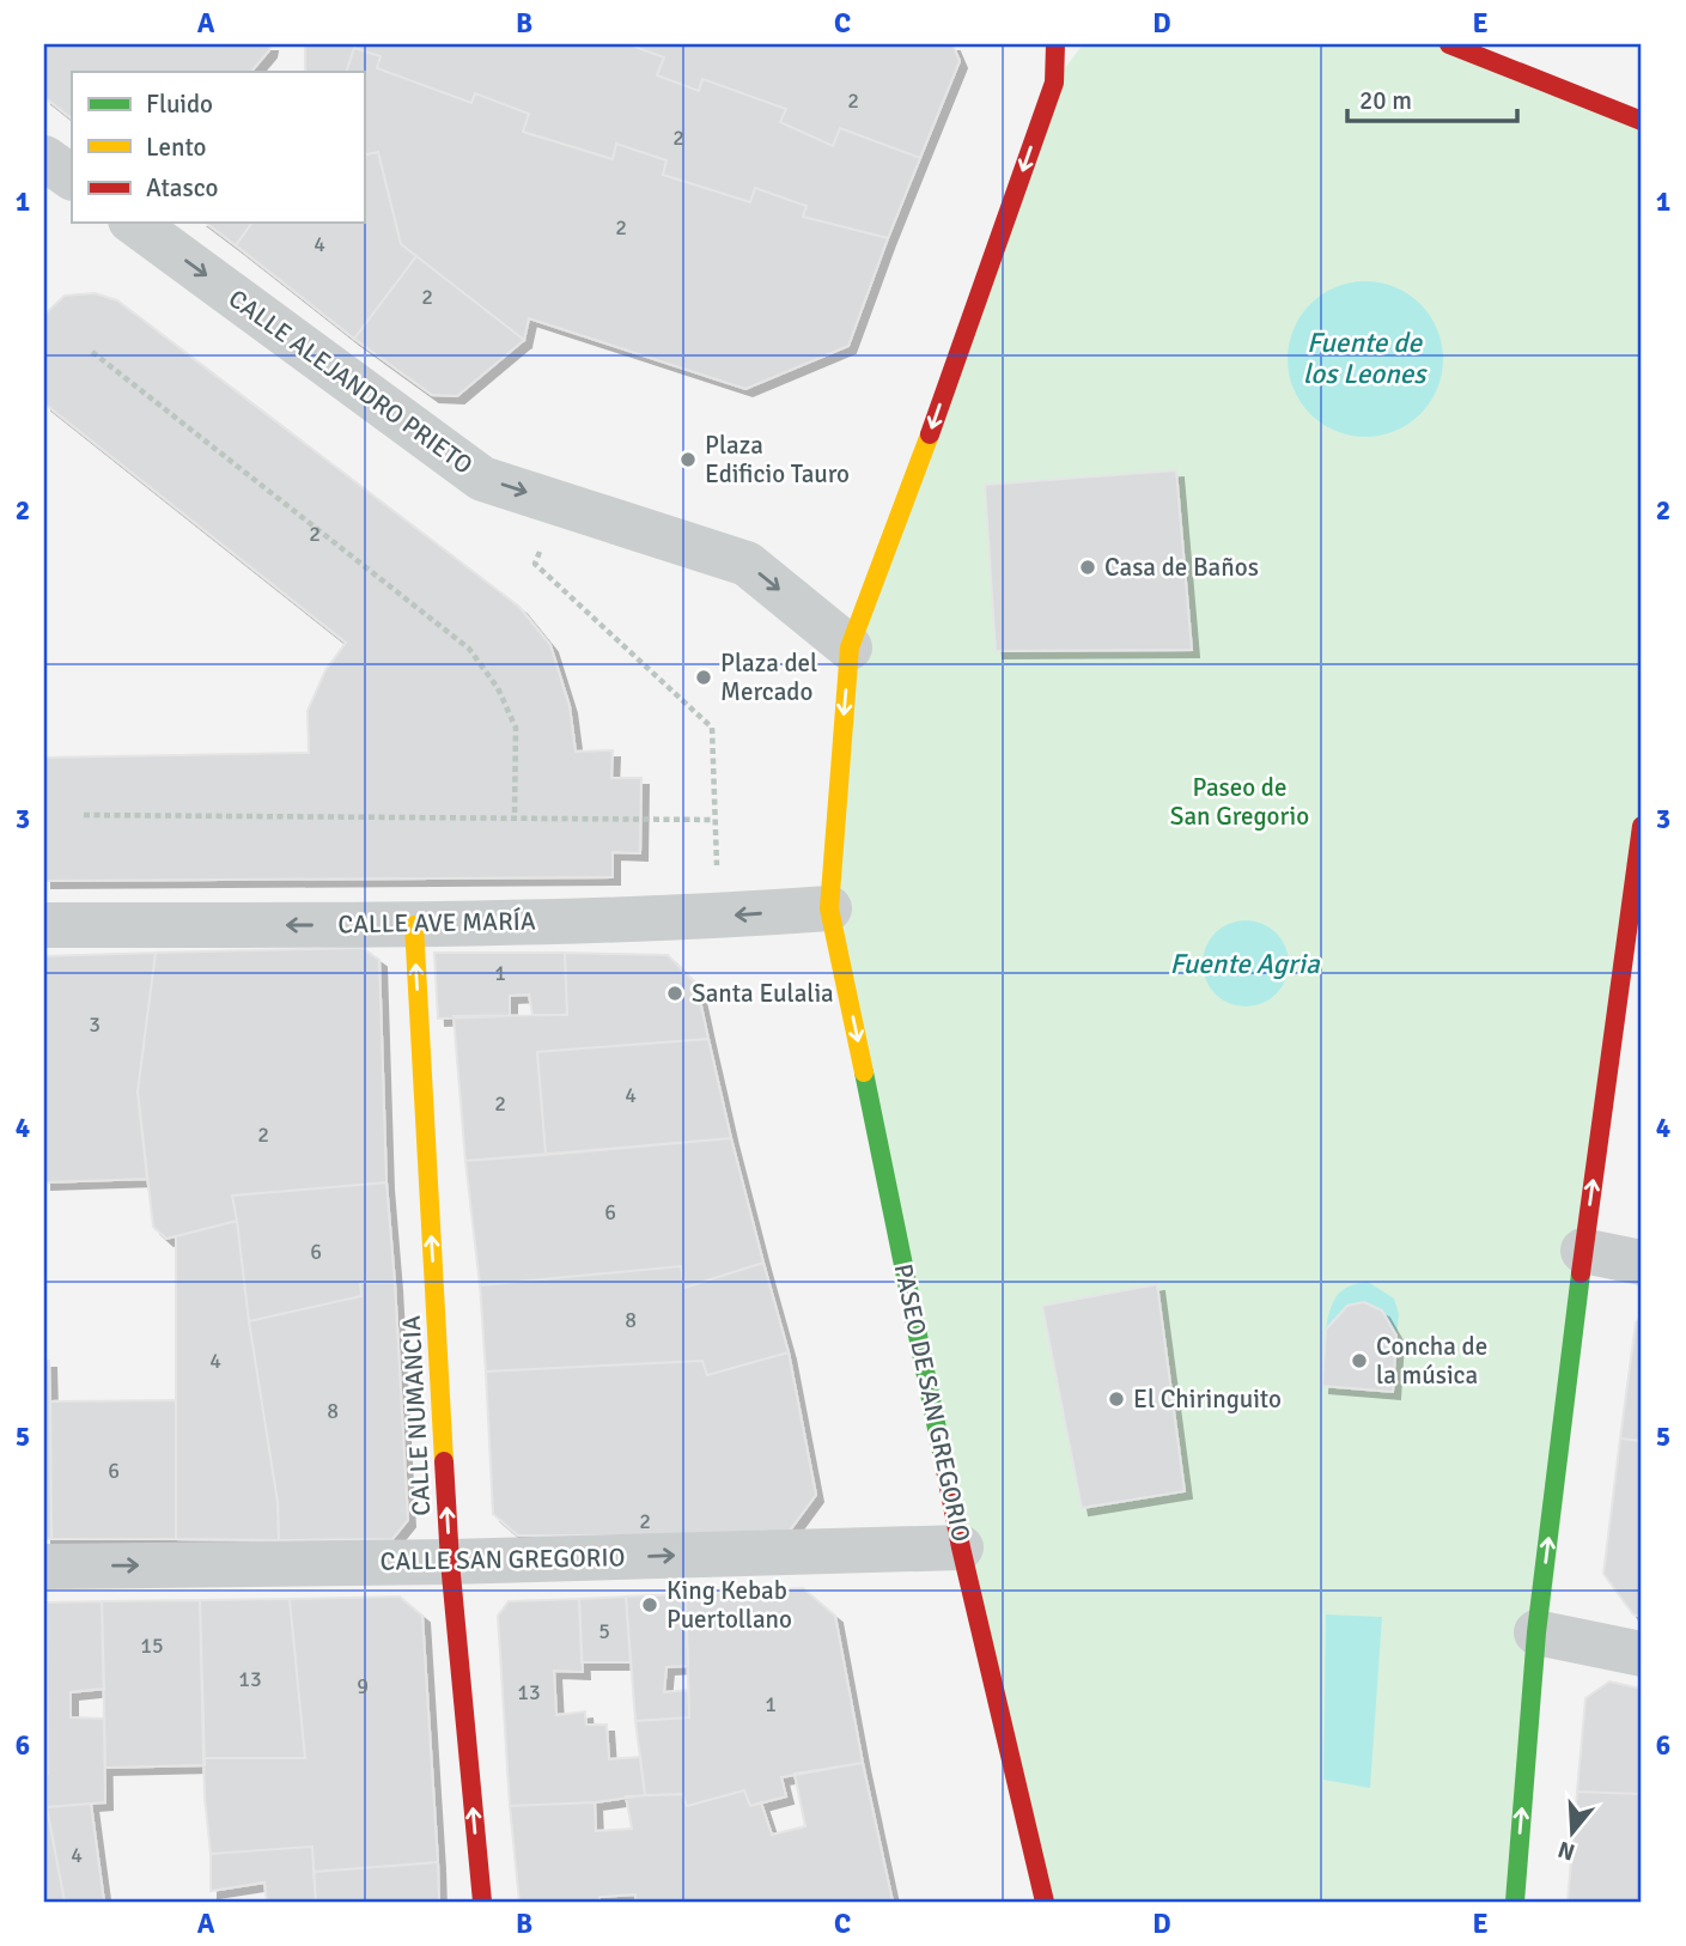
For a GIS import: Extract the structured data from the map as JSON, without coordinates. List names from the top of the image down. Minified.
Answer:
{"streets":{"main road":["PASEO DE SAN GREGORIO","CALLE NUMANCIA"],"street":["CALLE ALEJANDRO PRIETO","CALLE AVE MARÍA","CALLE SAN GREGORIO"]},"crossings":[["CALLE ALEJANDRO PRIETO","PASEO DE SAN GREGORIO"],["CALLE AVE MARÍA","PASEO DE SAN GREGORIO"],["CALLE AVE MARÍA","CALLE NUMANCIA"],["PASEO DE SAN GREGORIO","CALLE SAN GREGORIO"],["CALLE NUMANCIA","CALLE SAN GREGORIO"]],"one_way":["CALLE ALEJANDRO PRIETO","CALLE AVE MARÍA","PASEO DE SAN GREGORIO","CALLE NUMANCIA","CALLE SAN GREGORIO"],"water":["Fuente de los Leones","Fuente Agria"],"parks":["Paseo de San Gregorio"],"places":["Plaza Edificio Tauro","Casa de Baños","Plaza del Mercado","Santa Eulalia","Concha de la música","El Chiringuito","King Kebab Puertollano"],"house_numbers":["2","2","2","4","2","2","1","3","4","2","2","6","6","8","4","8","6","2","5","15","13","9","13","1","4"],"legend":["Fluido","Lento","Atasco"],"scale_bar":"20 m","north":"bottom","grid":{"columns":["A","B","C","D","E"],"rows":["1","2","3","4","5","6"]}}
